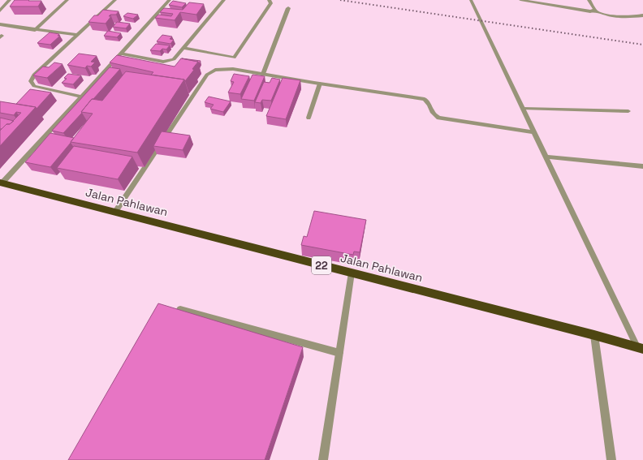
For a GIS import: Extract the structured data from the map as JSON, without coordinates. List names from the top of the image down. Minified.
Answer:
{"streets":{"highway":["Jalan Pahlawan","22"]}}
